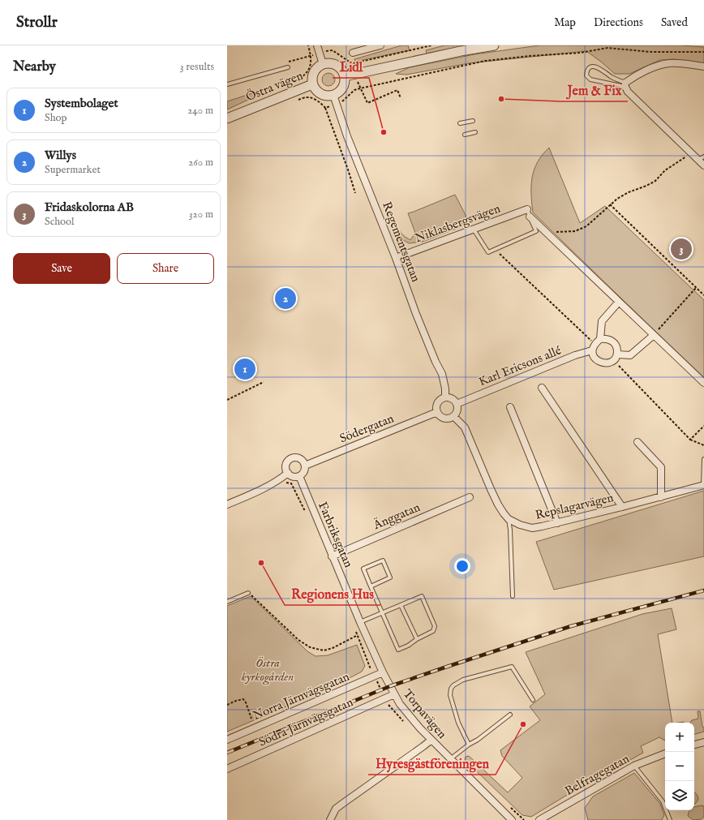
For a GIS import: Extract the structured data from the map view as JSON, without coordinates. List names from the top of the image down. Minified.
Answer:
{"streets":{"street":["Östra vägen","Niklasbergsvägen","Regementsgatan","Karl Ericsons allé","Södergatan","Repslagarvägen","Änggatan","Farbriksgatan","Norra Järnvägsgatan","Torpavägen","Södra Järnvägsgatan","Belfragegatan"]},"crossings":[["Östra vägen","Regementsgatan"],["Niklasbergsvägen","Regementsgatan"],["Regementsgatan","Karl Ericsons allé"],["Regementsgatan","Södergatan"],["Karl Ericsons allé","Södergatan"],["Södergatan","Farbriksgatan"],["Änggatan","Farbriksgatan"],["Farbriksgatan","Norra Järnvägsgatan"],["Farbriksgatan","Torpavägen"],["Norra Järnvägsgatan","Torpavägen"],["Torpavägen","Södra Järnvägsgatan"]],"parks":["Östra kyrkogården"],"places":["Jem & Fix","Lidl","Regionens Hus","Hyresgästföreningen"],"page":{"header":"Strollr","nav":["Map","Directions","Saved"],"heading":["Nearby","3 results"],"list":[{"mark":"1","name":"Systembolaget","note":"Shop","value":"240 m"},{"mark":"2","name":"Willys","note":"Supermarket","value":"260 m"},{"mark":"3","name":"Fridaskolorna AB","note":"School","value":"320 m"}],"pins":["3","2","1"],"buttons":["Save","Share"],"map_buttons":["+","−"]}}
